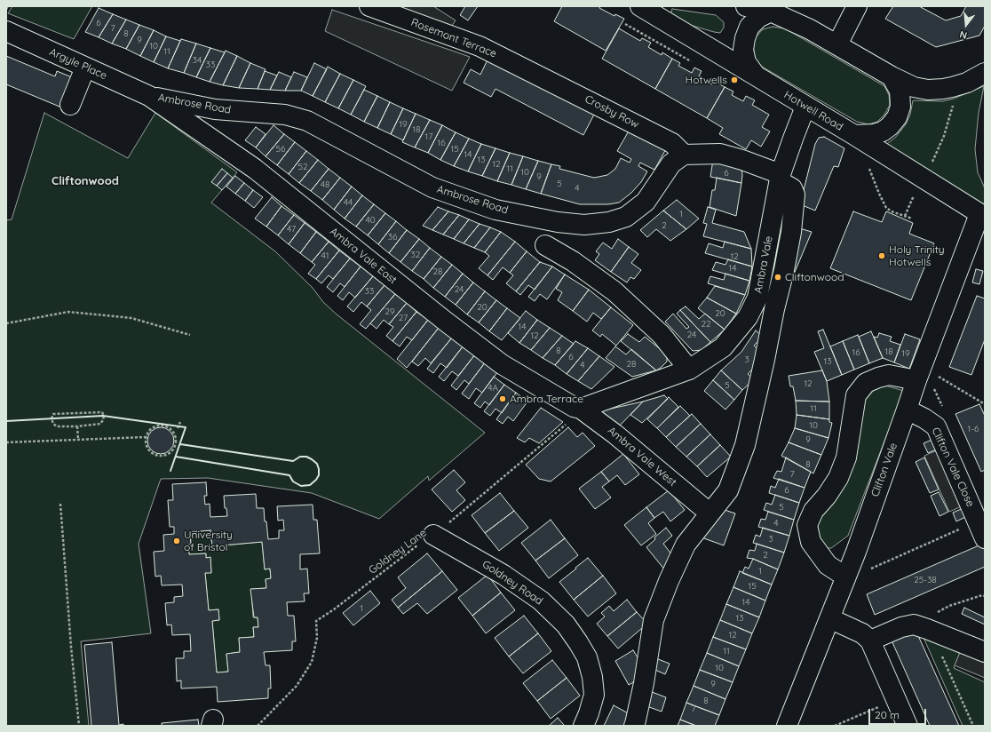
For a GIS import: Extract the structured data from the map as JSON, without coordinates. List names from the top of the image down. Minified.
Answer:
{"streets":{"street":["Rosemont Terrace","Argyle Place","Ambrose Road","Hotwell Road","Crosby Row","Ambra Vale East","Ambra Vale","Ambra Vale West","Clifton Vale Close","Clifton Vale","Goldney Road"],"path":["Goldney Lane"]},"crossings":[["Rosemont Terrace","Crosby Row"],["Argyle Place","Ambrose Road"],["Argyle Place","Ambra Vale East"],["Ambrose Road","Crosby Row"],["Ambrose Road","Ambra Vale East"],["Hotwell Road","Ambra Vale"],["Hotwell Road","Clifton Vale"],["Ambra Vale East","Ambra Vale"],["Ambra Vale East","Ambra Vale West"],["Ambra Vale East","Goldney Lane"],["Ambra Vale","Ambra Vale West"],["Ambra Vale","Goldney Lane"],["Ambra Vale West","Goldney Lane"],["Clifton Vale Close","Clifton Vale"],["Goldney Lane","Goldney Road"]],"districts":["Cliftonwood"],"places":["Hotwells","Holy Trinity Hotwells","Cliftonwood","Ambra Terrace","University of Bristol"],"house_numbers":["6","7","8","9","10","11","34","33","19","18","17","16","56","15","14","13","12","52","11","10","6","9","5","48","4","44","1","40","2","47","36","32","41","12","14","28","24","33","20","29","20","27","22","14","24","12","8","18","16","19","6","3","13","28","4","12","5","4A","11","10","1-6","9","8","7","6","5","4","3","2","1","25-38","15","14","1","13","12","11","10","9","8","7"],"scale_bar":"20 m","north":"bottom"}
